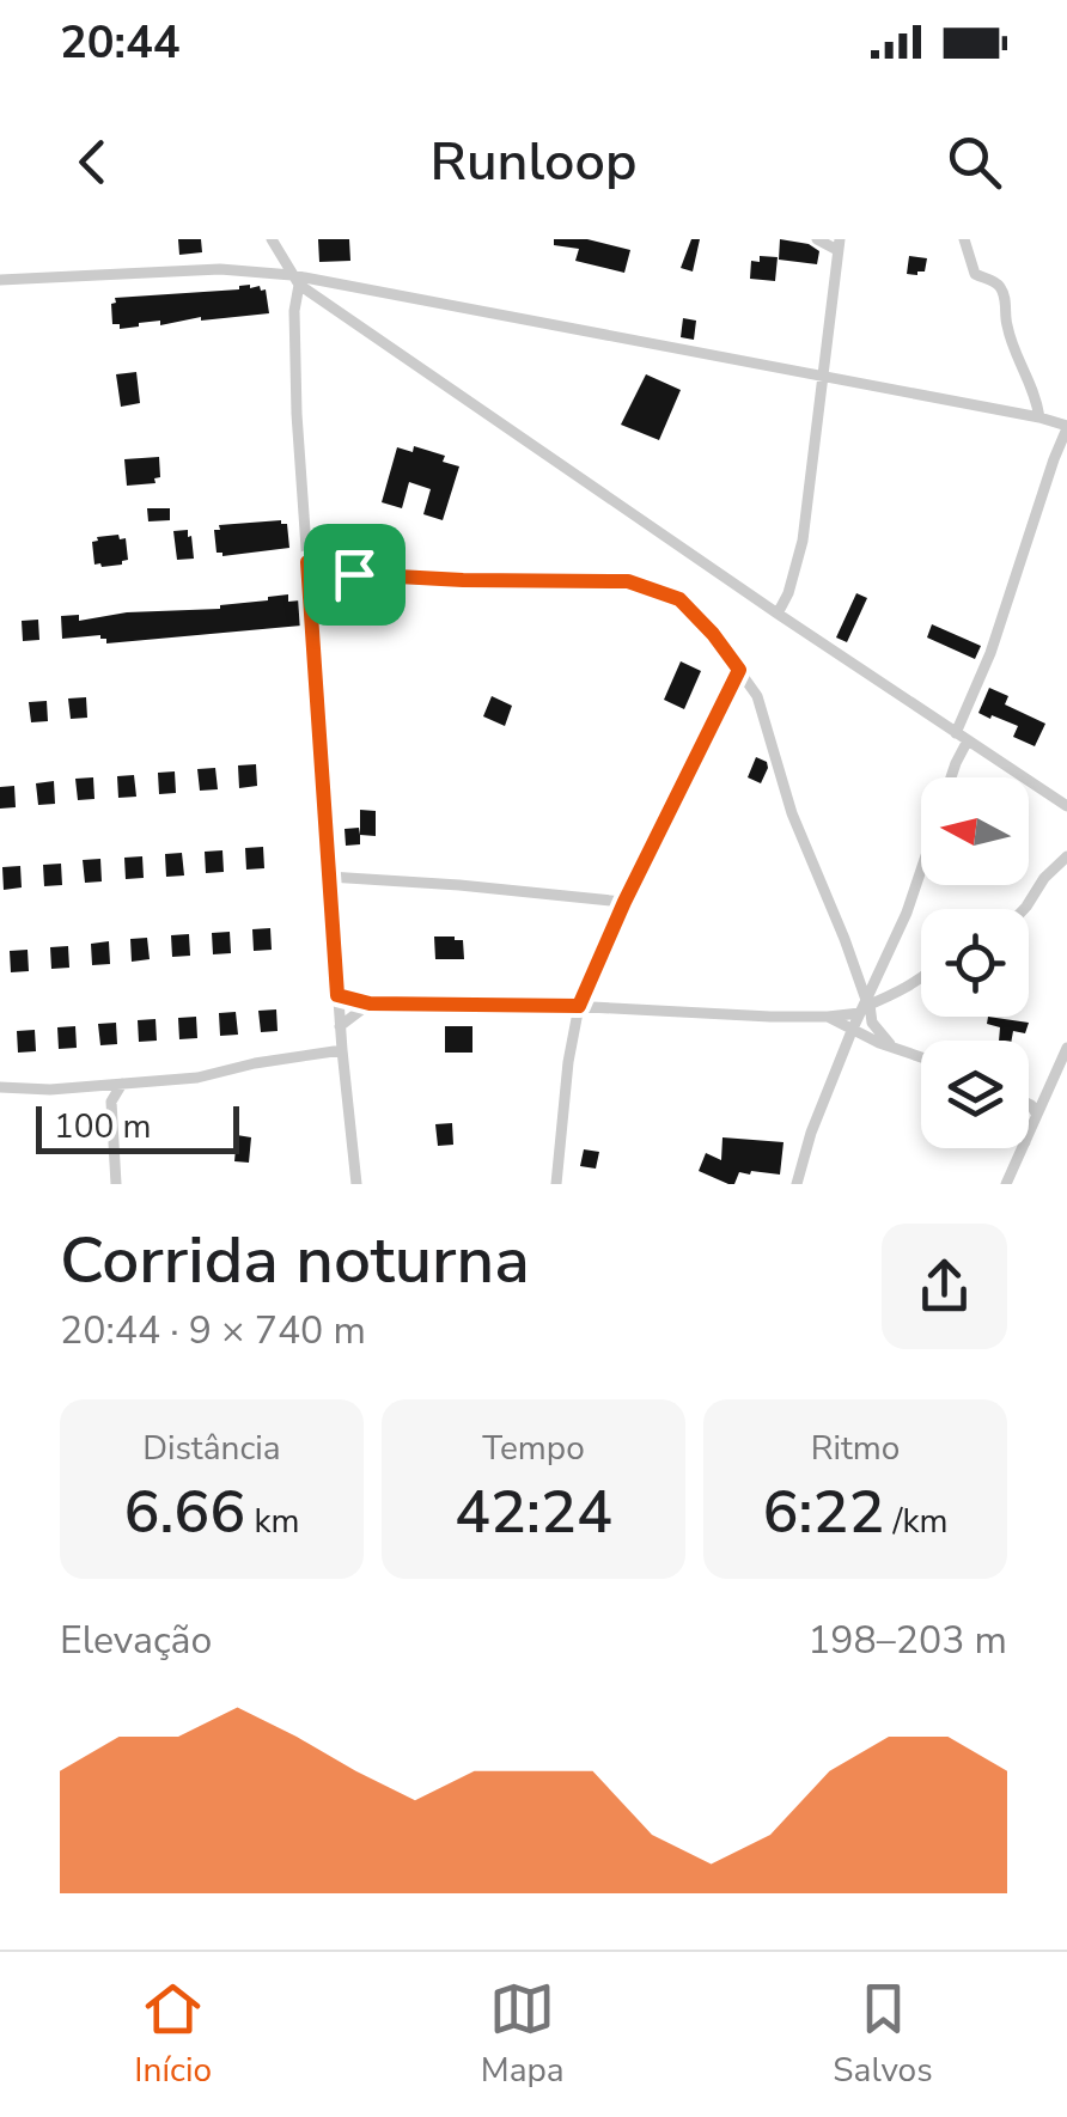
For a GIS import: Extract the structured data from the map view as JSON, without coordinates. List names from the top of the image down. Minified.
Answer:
{"scale_bar":"100 m","north":"left","page":{"status":"20:44","header":"Runloop","scale":"100 m","heading":["Corrida noturna","20:44 · 9 × 740 m"],"stats":[["Distância","6.66 km"],["Tempo","42:24"],["Ritmo","6:22 /km"]],"chart":["Elevação","198–203 m"],"tabs":["Início","Mapa","Salvos"]}}
